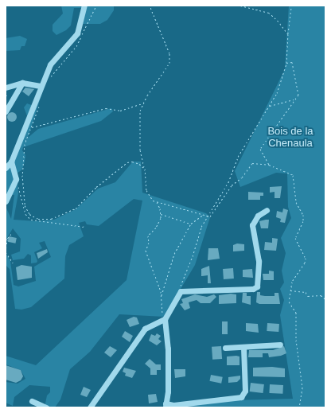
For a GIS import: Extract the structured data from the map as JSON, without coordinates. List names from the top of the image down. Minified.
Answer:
{"parks":["Bois de la Chenaula"]}
